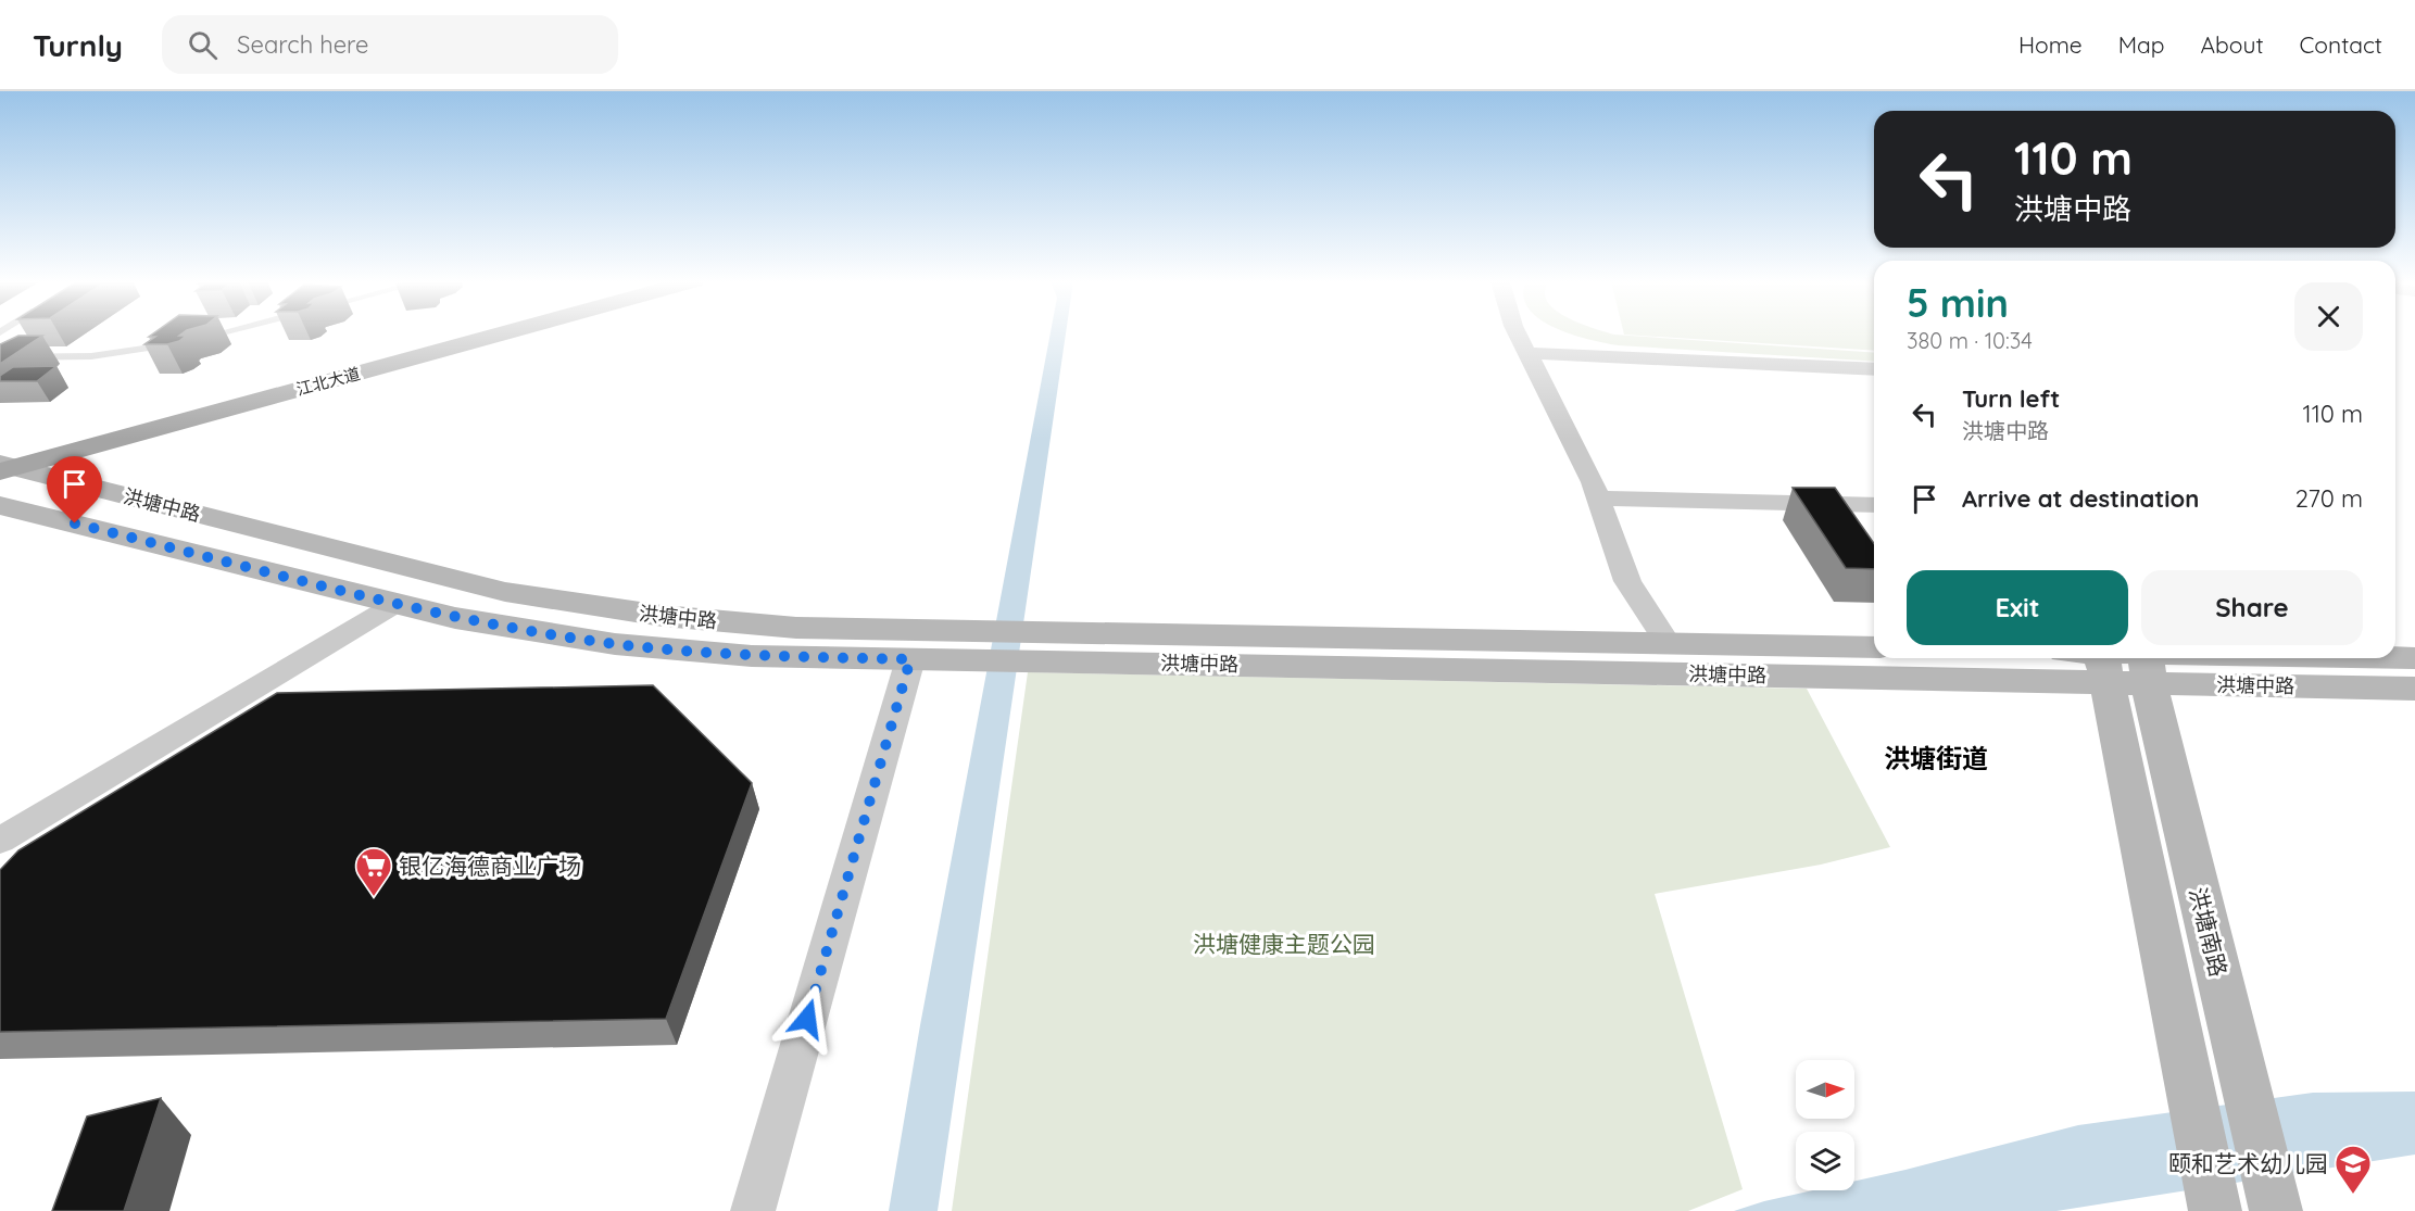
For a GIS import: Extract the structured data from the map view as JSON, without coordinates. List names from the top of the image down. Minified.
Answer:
{"streets":{"main road":["江北大道","洪塘中路","洪塘南路"]},"crossings":[["江北大道","洪塘中路"],["洪塘中路","洪塘南路"]],"districts":["洪塘街道"],"parks":["洪塘健康主题公园"],"places":{"supermarket":["银亿海德商业广场"],"school or university":["颐和艺术幼儿园"]},"north":"right","page":{"header":"Turnly","search":"Search here","nav":["Home","Map","About","Contact"],"turn":["110 m","洪塘中路"],"heading":["5 min","380 m · 10:34"],"list":[{"name":"Turn left","note":"洪塘中路","value":"110 m"},{"name":"Arrive at destination","value":"270 m"}],"buttons":["Exit","Share"]}}
